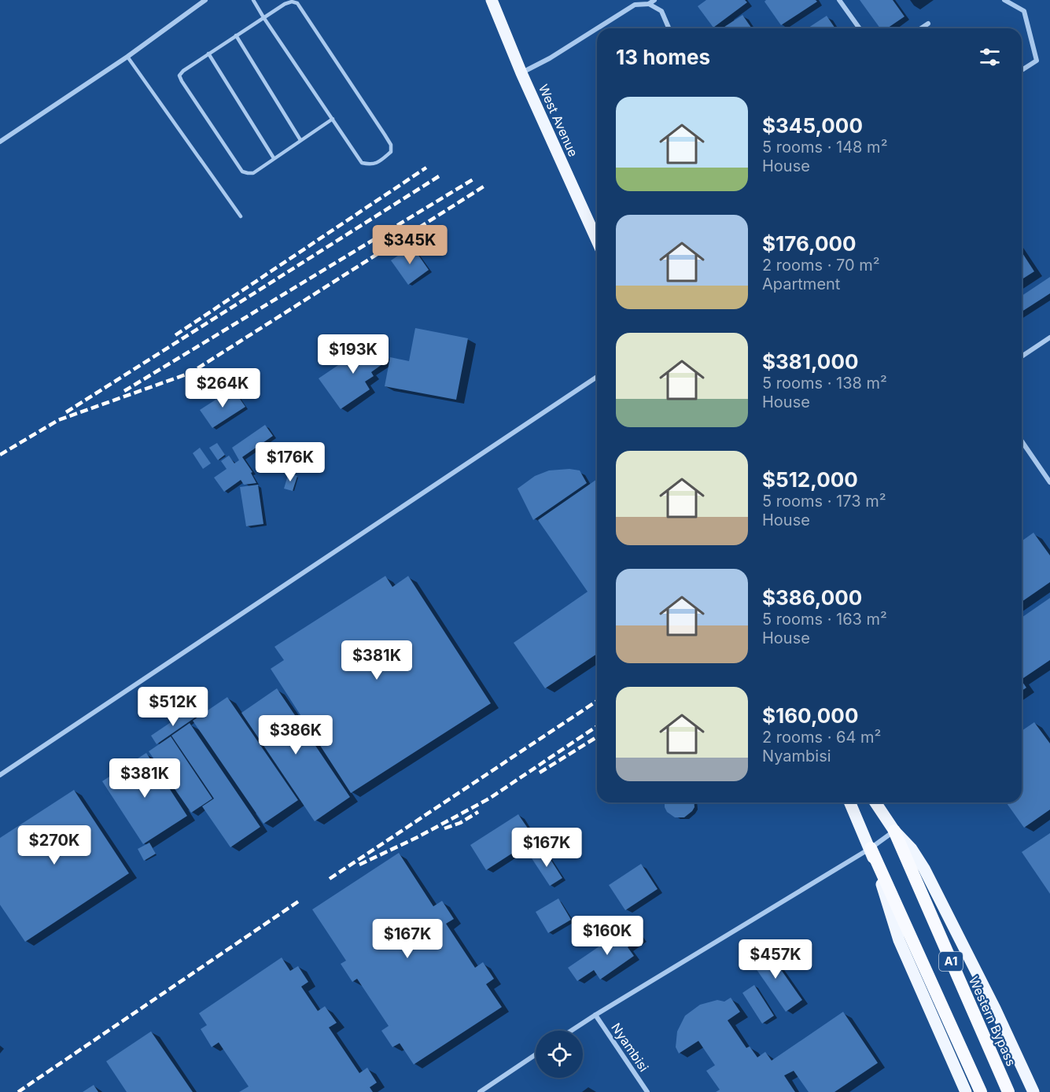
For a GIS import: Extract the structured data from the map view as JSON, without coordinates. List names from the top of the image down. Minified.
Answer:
{"streets":{"highway":["A1","Western Bypass"],"main road":["West Avenue"],"street":["Nyambisi"]},"page":{"heading":"13 homes","list":[{"name":"$345,000","note":"5 rooms · 148 m² · House"},{"name":"$176,000","note":"2 rooms · 70 m² · Apartment"},{"name":"$381,000","note":"5 rooms · 138 m² · House"},{"name":"$512,000","note":"5 rooms · 173 m² · House"},{"name":"$386,000","note":"5 rooms · 163 m² · House"},{"name":"$160,000","note":"2 rooms · 64 m² · Nyambisi"}],"price":["$345K","$193K","$264K","$176K","$381K","$512K","$386K","$381K","$270K","$167K","$160K","$167K","$457K"]}}
